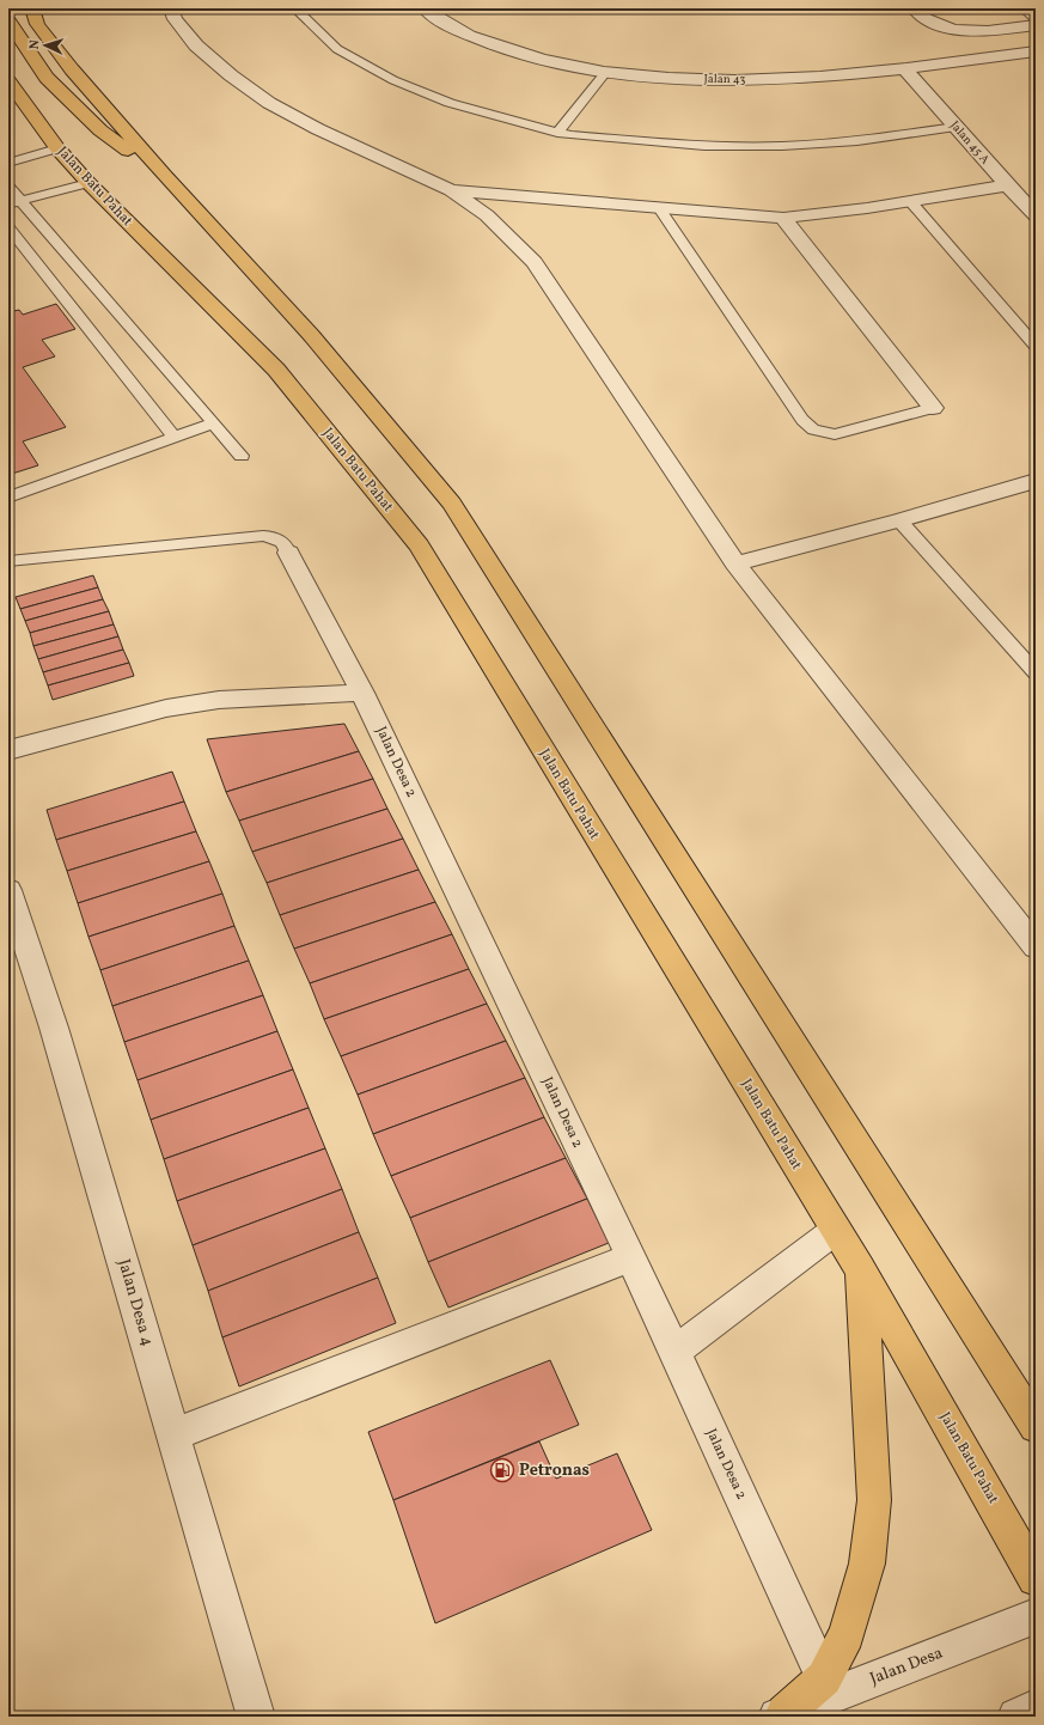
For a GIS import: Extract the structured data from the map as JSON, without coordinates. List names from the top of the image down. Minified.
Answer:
{"streets":{"highway":["Jalan Batu Pahat"],"street":["Jalan 43","Jalan 45 A","Jalan Desa 2","Jalan Desa 4","Jalan Desa"]},"crossings":[["Jalan 43","Jalan 45 A"]],"places":{"fuel station":["Petronas"]},"north":"left"}
